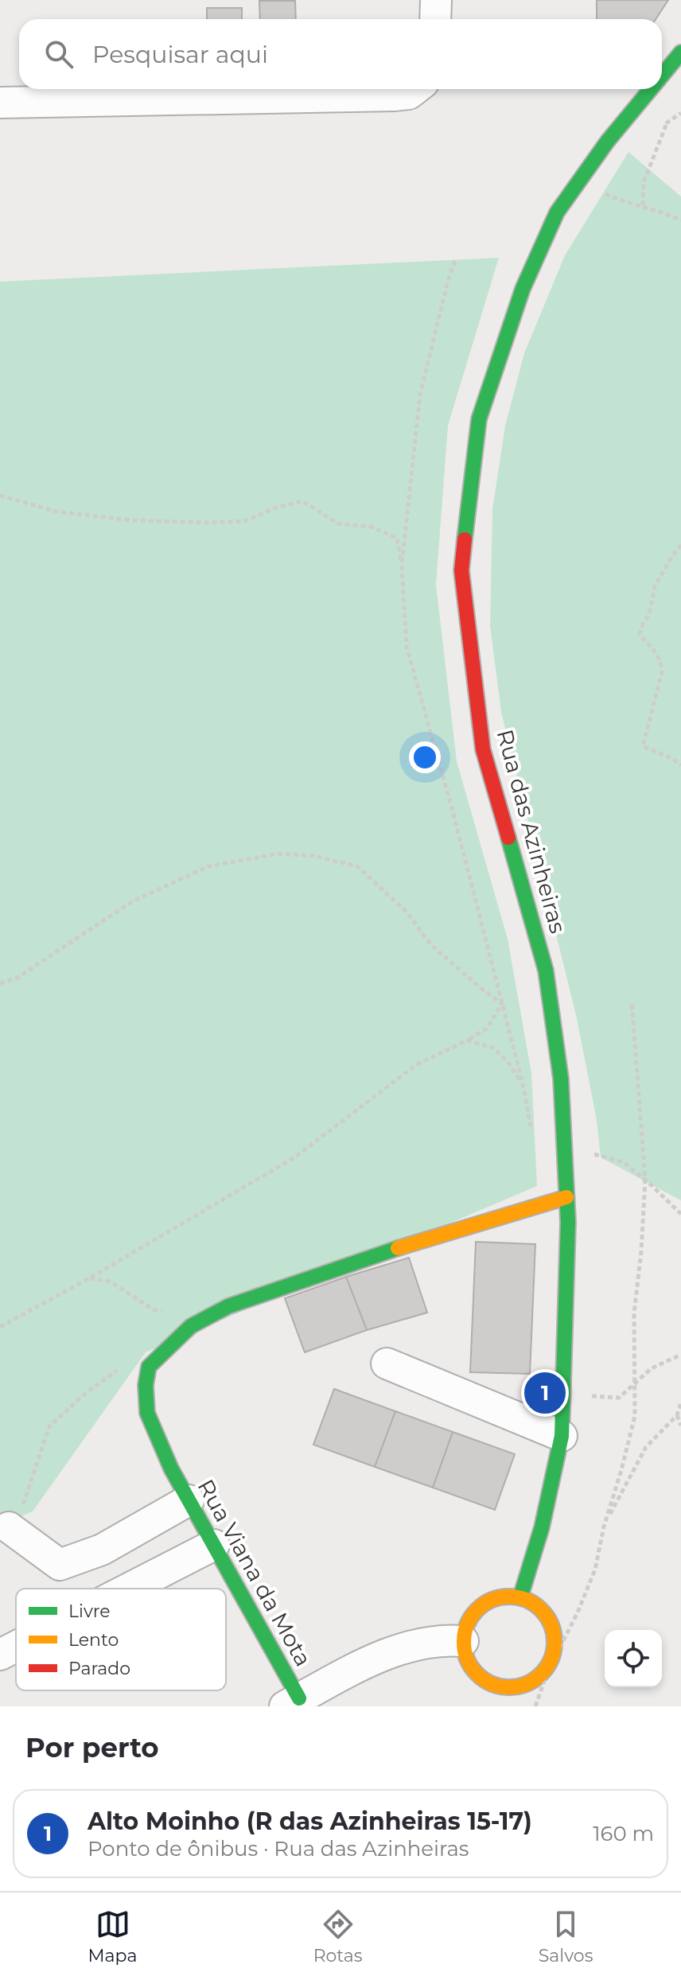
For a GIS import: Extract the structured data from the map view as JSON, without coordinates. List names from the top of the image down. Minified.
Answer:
{"streets":{"street":["Rua das Azinheiras","Rua Viana da Mota"]},"legend":["Livre","Lento","Parado"],"page":{"search":"Pesquisar aqui","pins":"1","heading":"Por perto","list":[{"mark":"1","name":"Alto Moinho (R das Azinheiras 15-17)","note":"Ponto de ônibus · Rua das Azinheiras","value":"160 m"}],"nav":["Mapa","Rotas","Salvos"]}}
